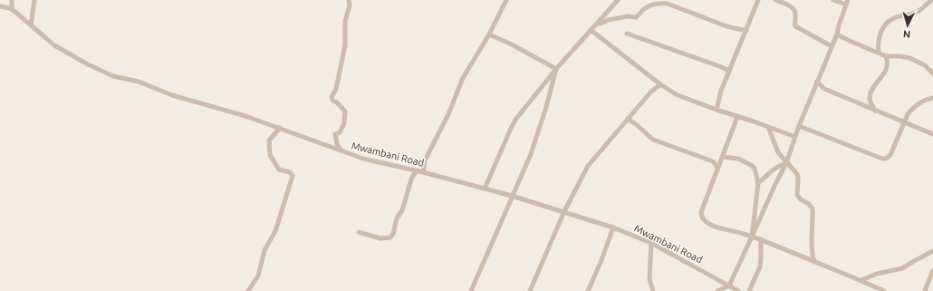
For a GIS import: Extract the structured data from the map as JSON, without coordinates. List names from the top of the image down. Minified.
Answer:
{"streets":{"street":["Mwambani Road"]},"north":"bottom"}
